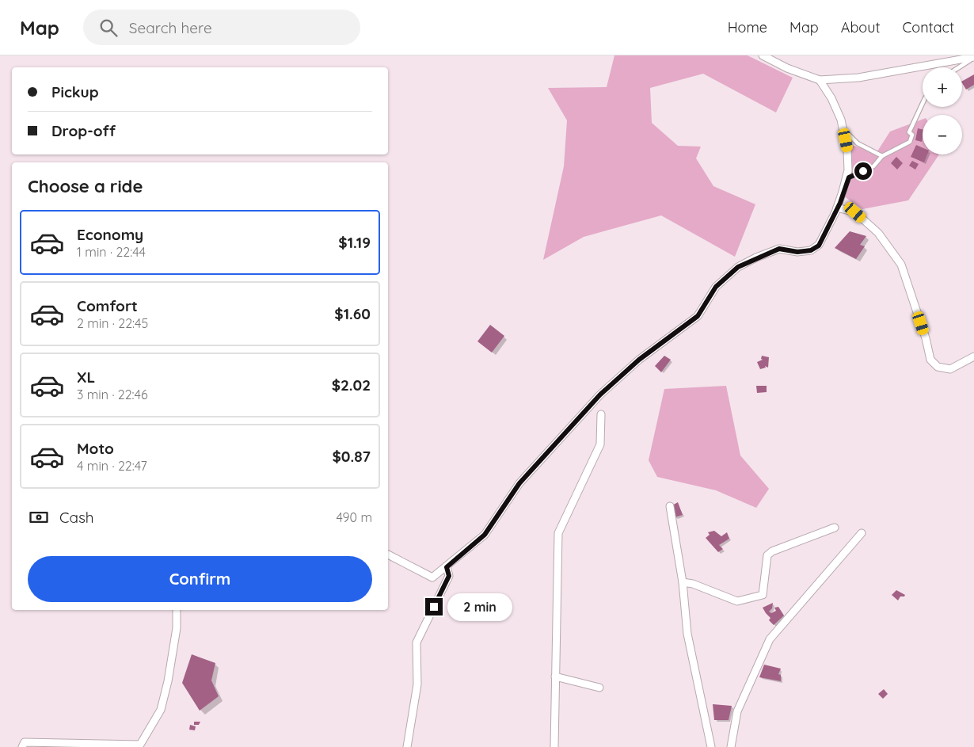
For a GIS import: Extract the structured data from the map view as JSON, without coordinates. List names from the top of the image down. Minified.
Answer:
{"page":{"header":"Map","search":"Search here","nav":["Home","Map","About","Contact"],"map_buttons":["+","−"],"banner":["Pickup","Drop-off"],"heading":"Choose a ride","list":[{"name":"Economy","note":"1 min · 22:44","value":"$1.19"},{"name":"Comfort","note":"2 min · 22:45","value":"$1.60"},{"name":"XL","note":"3 min · 22:46","value":"$2.02"},{"name":"Moto","note":"4 min · 22:47","value":"$0.87"}],"pay":["Cash","490 m"],"buttons":"Confirm","bubble":"2 min"}}
